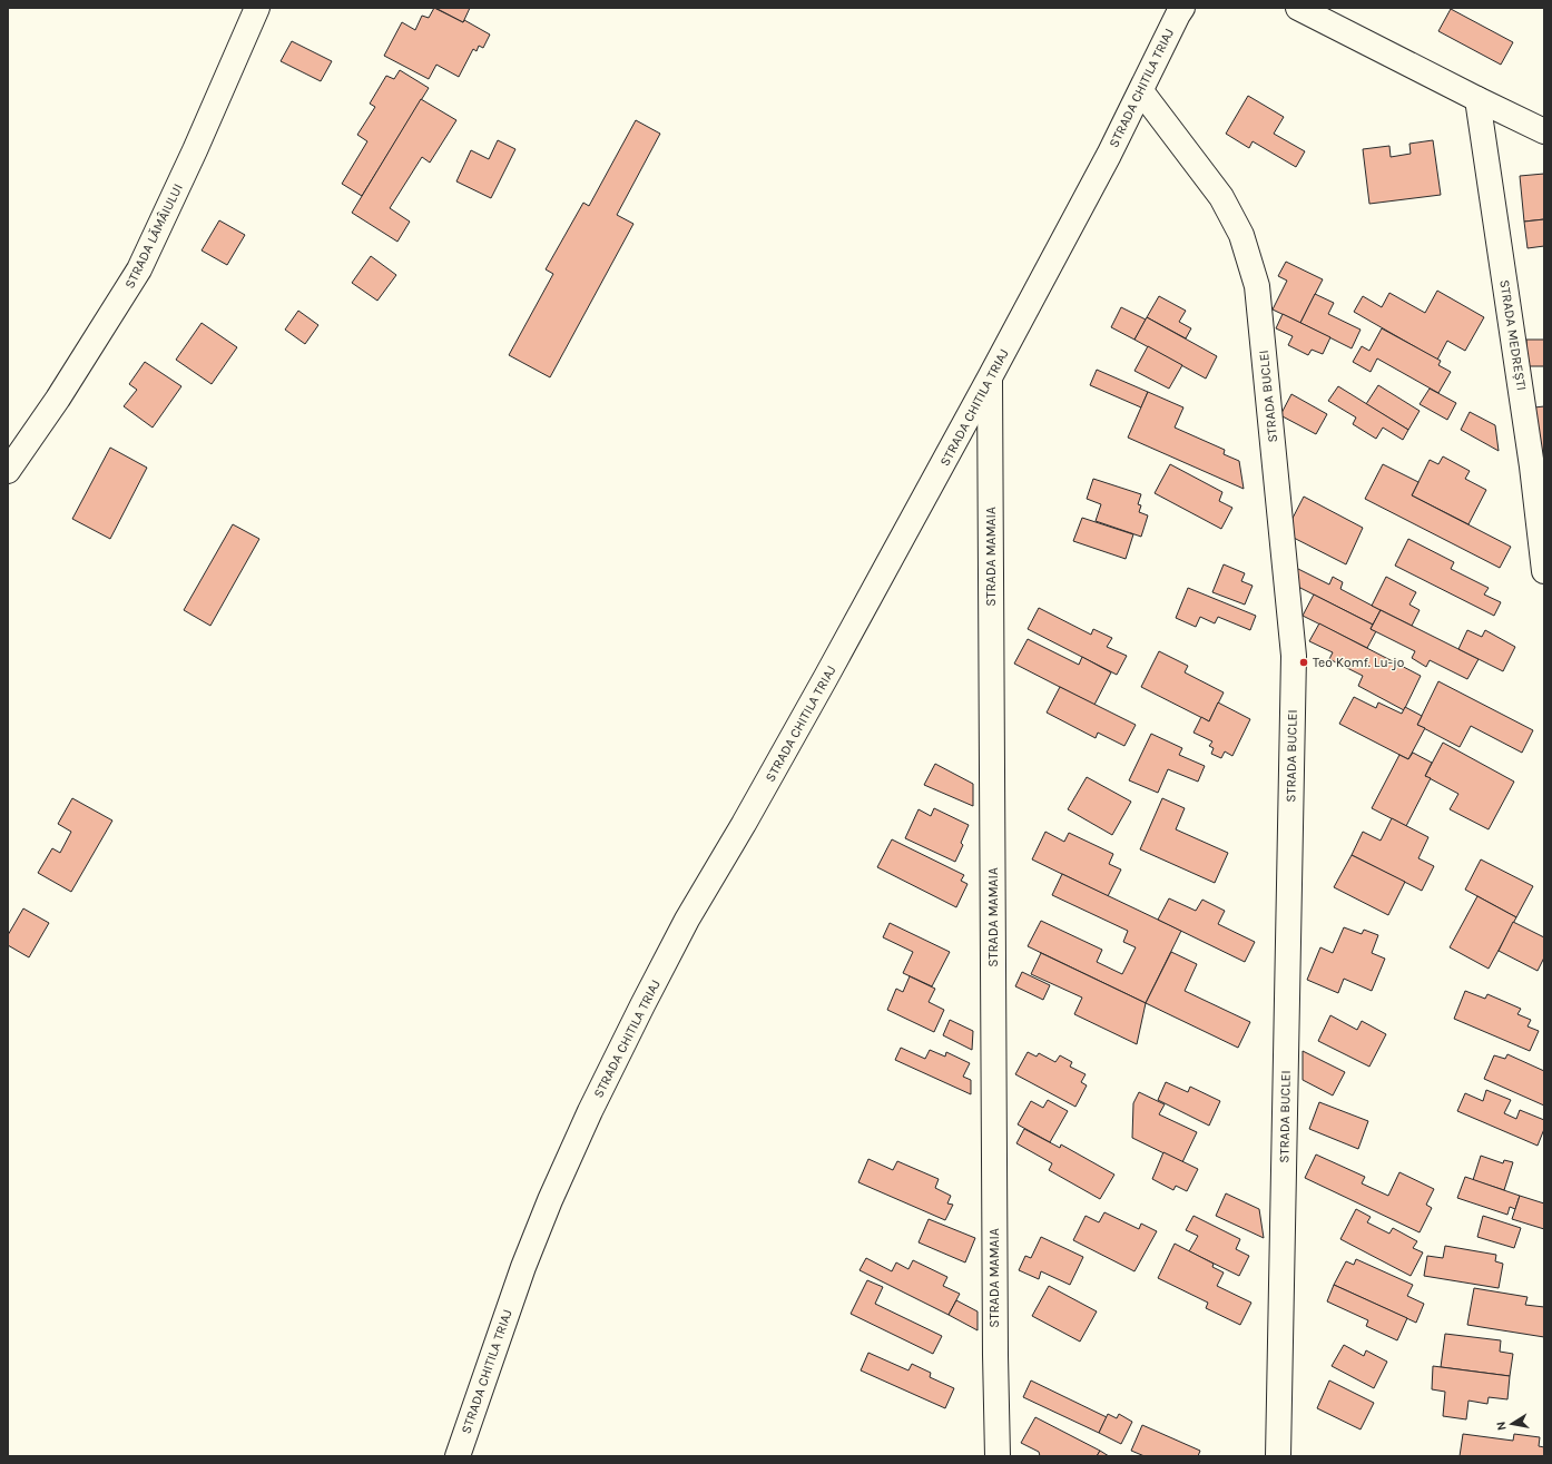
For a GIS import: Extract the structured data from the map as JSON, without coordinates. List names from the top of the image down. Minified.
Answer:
{"streets":{"street":["STRADA CHITILA TRIAJ","STRADA LĂMÂIULUI","STRADA MEDREȘTI","STRADA BUCLEI","STRADA MAMAIA"]},"crossings":[["STRADA CHITILA TRIAJ","STRADA BUCLEI"],["STRADA CHITILA TRIAJ","STRADA MAMAIA"]],"places":["Teo Komf. Lu-jo"],"north":"left"}
